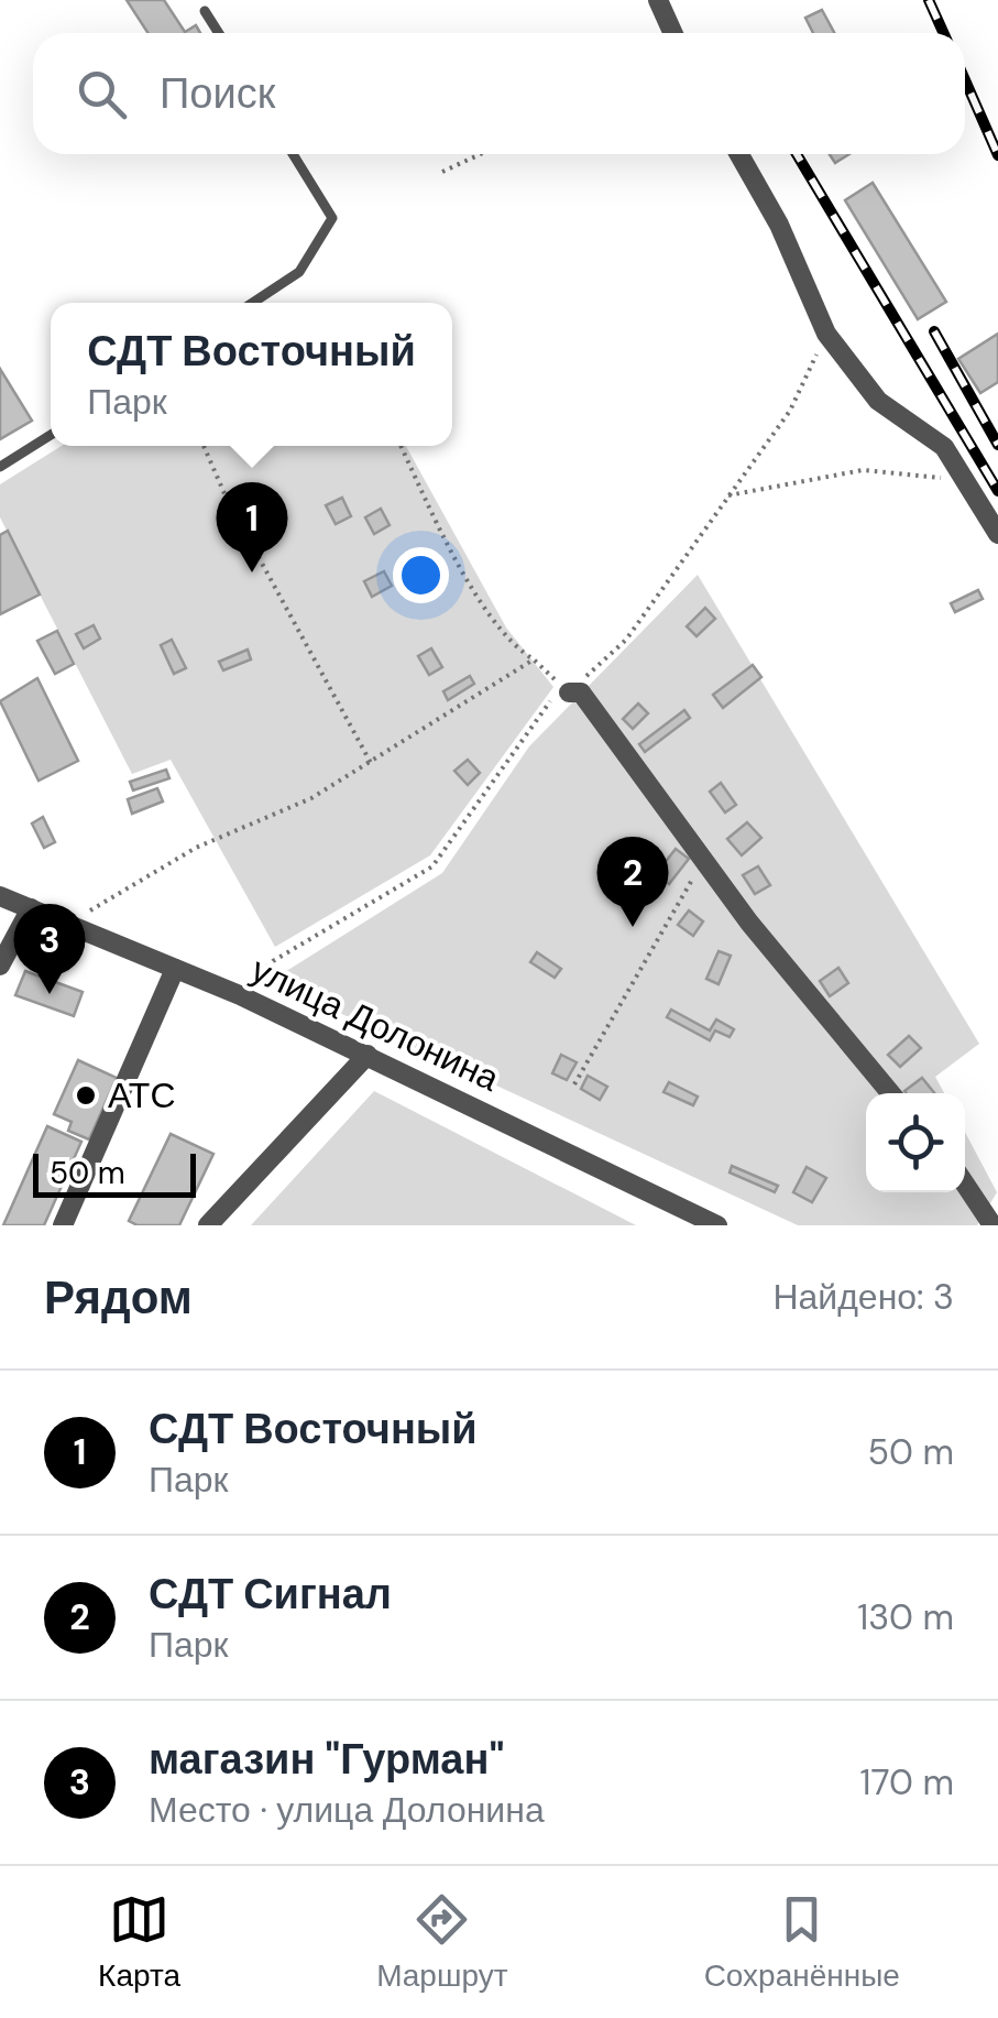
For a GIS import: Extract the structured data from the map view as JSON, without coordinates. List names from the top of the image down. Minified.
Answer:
{"streets":{"street":["улица Долонина"]},"places":["АТС"],"scale_bar":"50 m","page":{"search":"Поиск","popup":["СДТ Восточный","Парк"],"pins":["1","2","3"],"scale":"50 m","heading":["Рядом","Найдено: 3"],"list":[{"mark":"1","name":"СДТ Восточный","note":"Парк","value":"50 m"},{"mark":"2","name":"СДТ Сигнал","note":"Парк","value":"130 m"},{"mark":"3","name":"магазин \"Гурман\"","note":"Место · улица Долонина","value":"170 m"}],"nav":["Карта","Маршрут","Сохранённые"]}}
